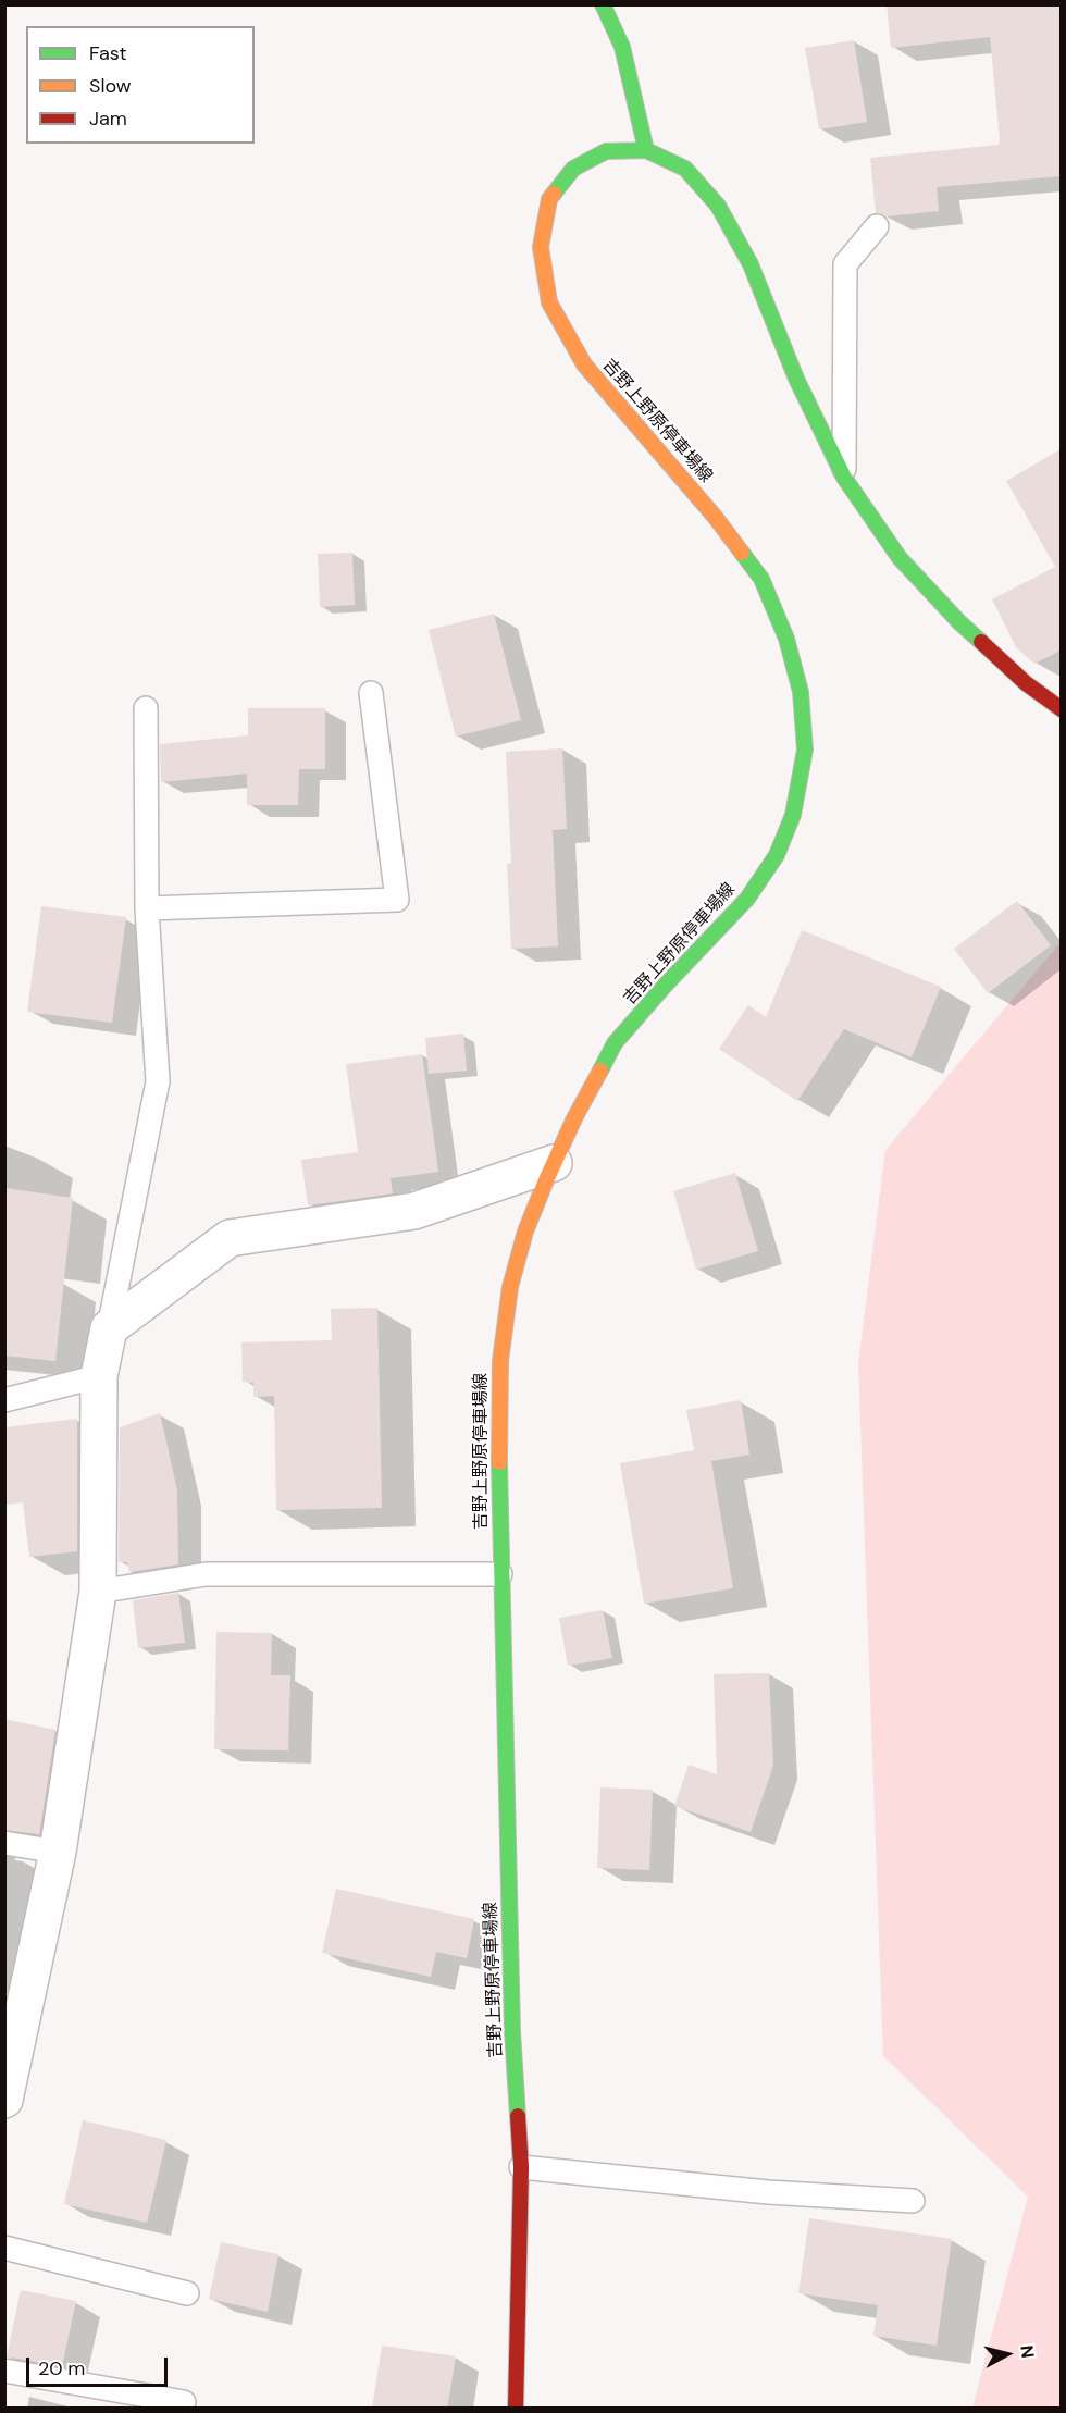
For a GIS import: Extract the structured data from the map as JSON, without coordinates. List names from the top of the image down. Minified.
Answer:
{"streets":{"main road":["吉野上野原停車場線"]},"legend":["Fast","Slow","Jam"],"scale_bar":"20 m","north":"right"}
